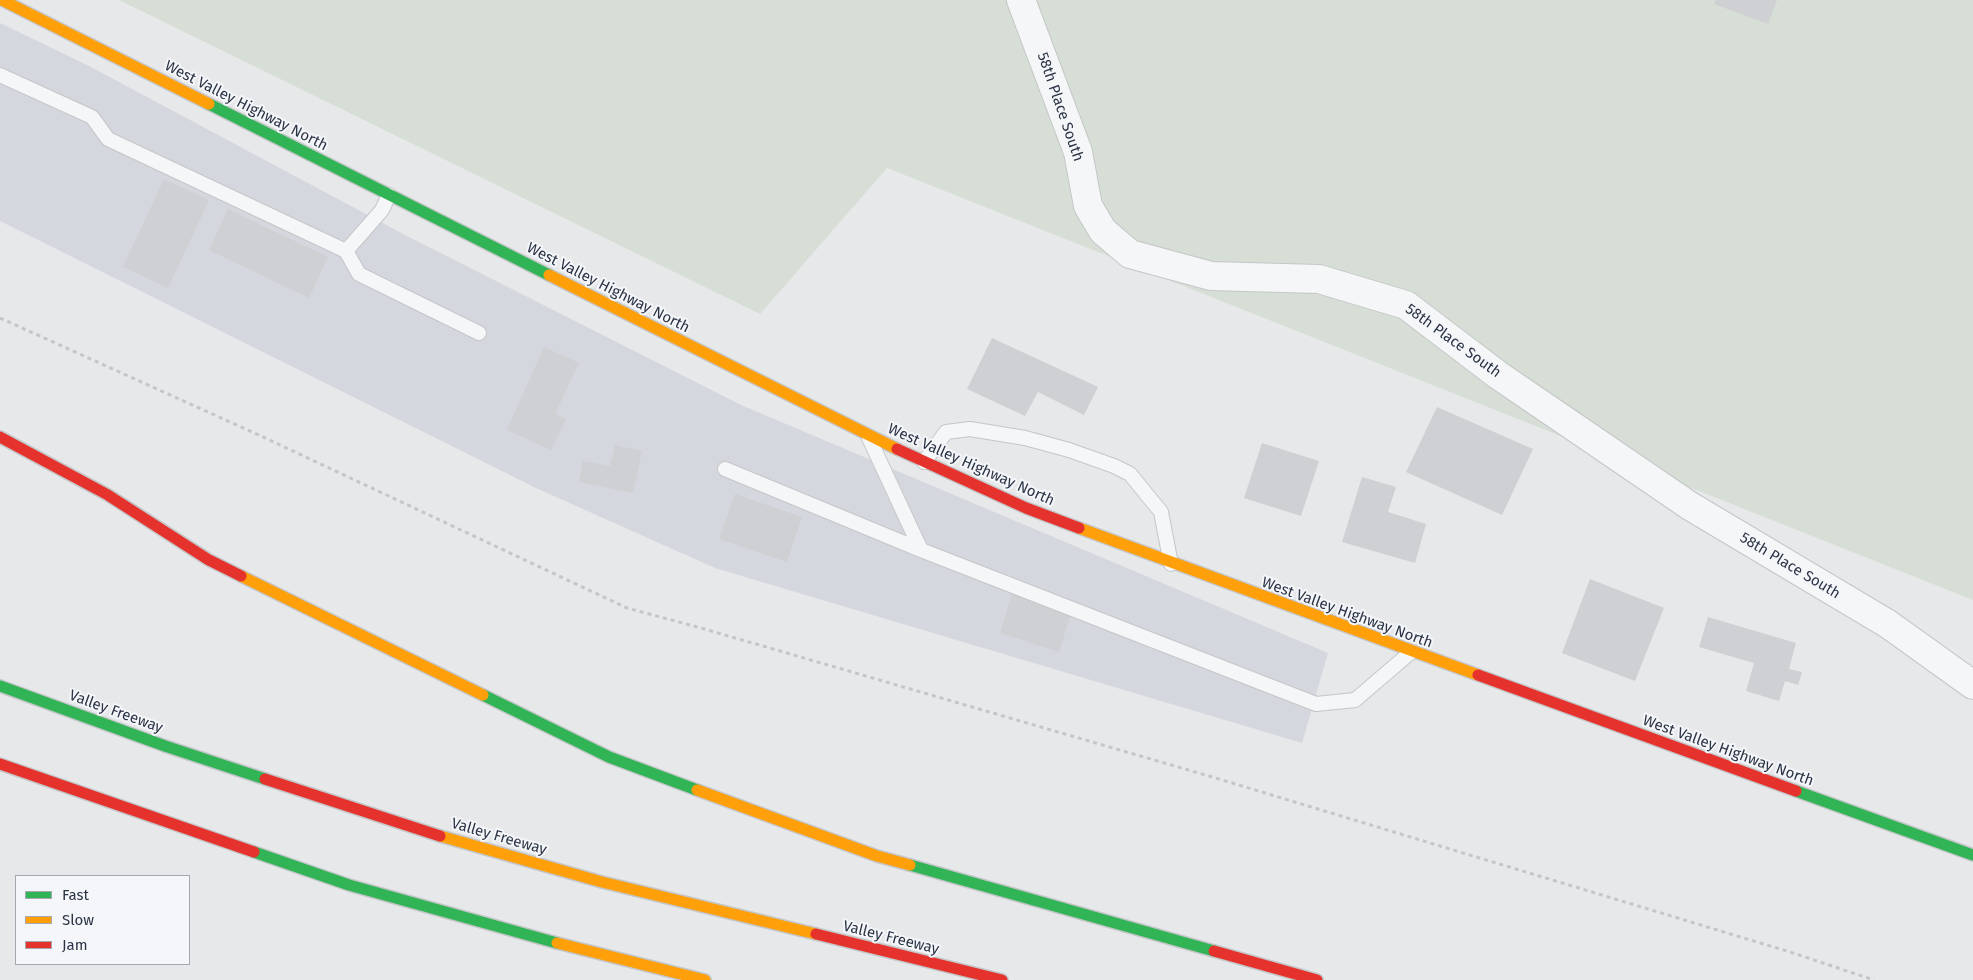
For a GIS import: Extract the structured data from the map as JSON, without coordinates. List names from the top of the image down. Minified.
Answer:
{"streets":{"main road":["West Valley Highway North","Valley Freeway"],"street":["58th Place South"]},"legend":["Fast","Slow","Jam"]}
